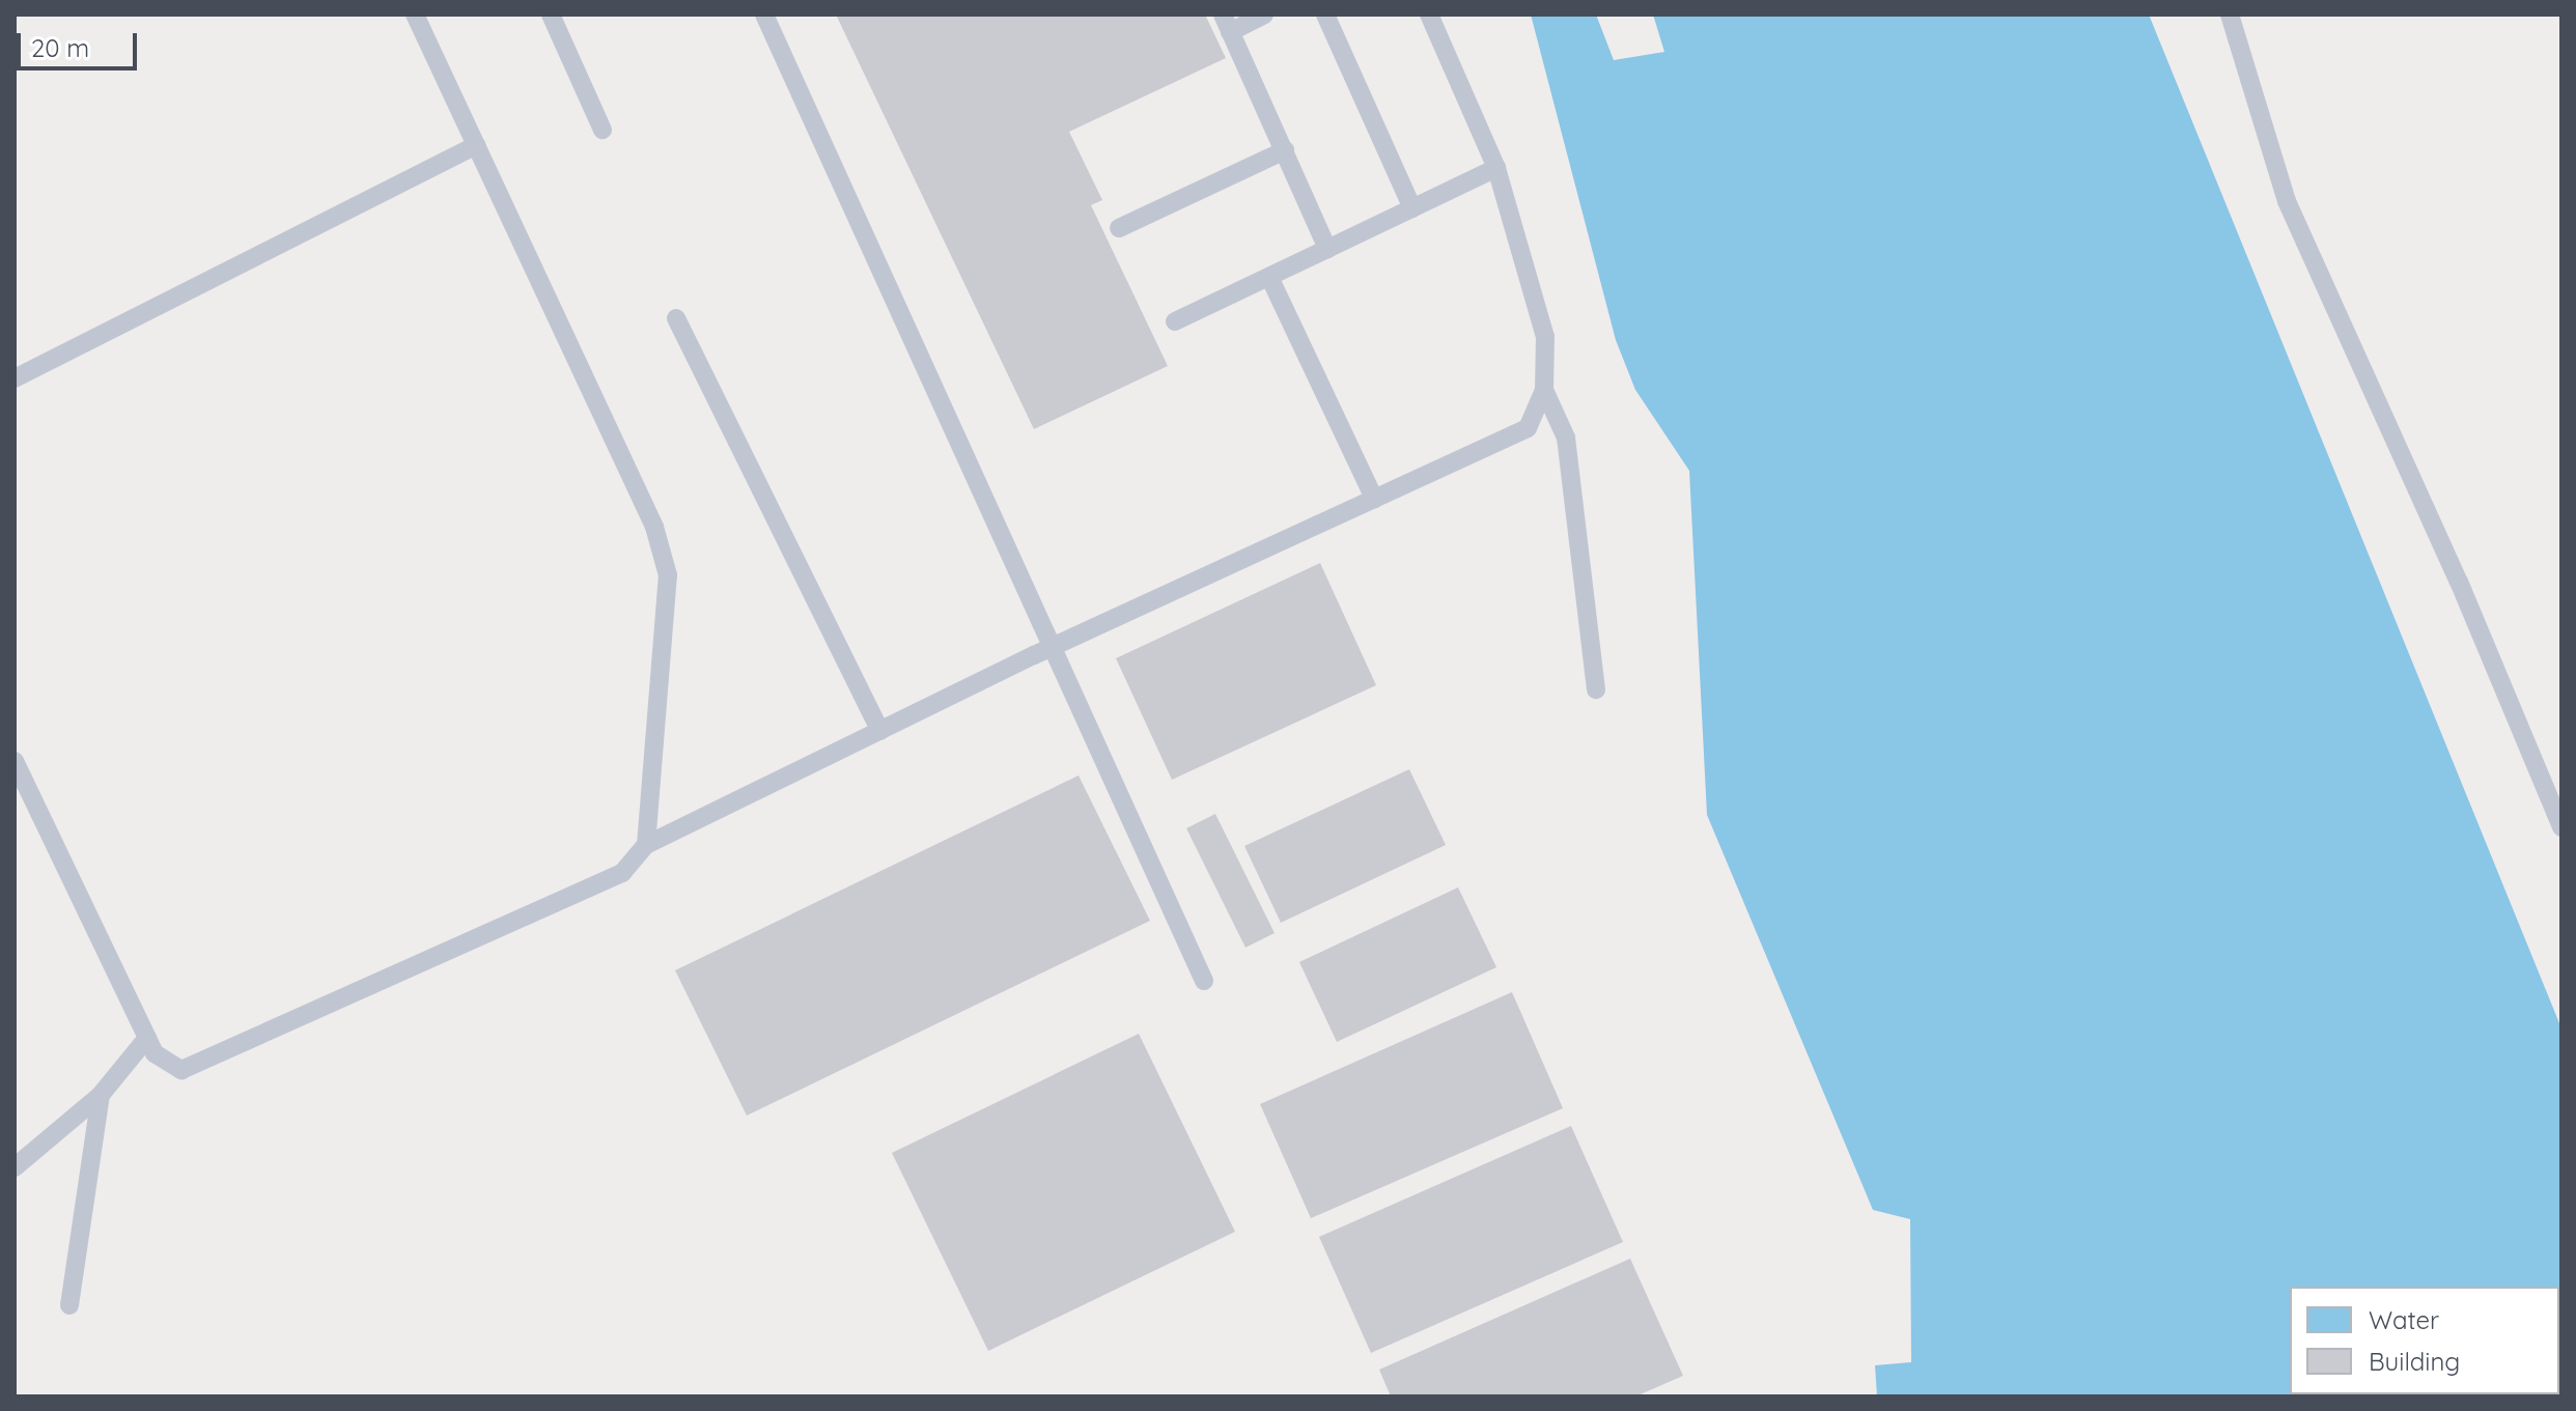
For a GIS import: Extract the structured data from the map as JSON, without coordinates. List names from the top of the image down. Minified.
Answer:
{"legend":["Water","Building"],"scale_bar":"20 m"}
